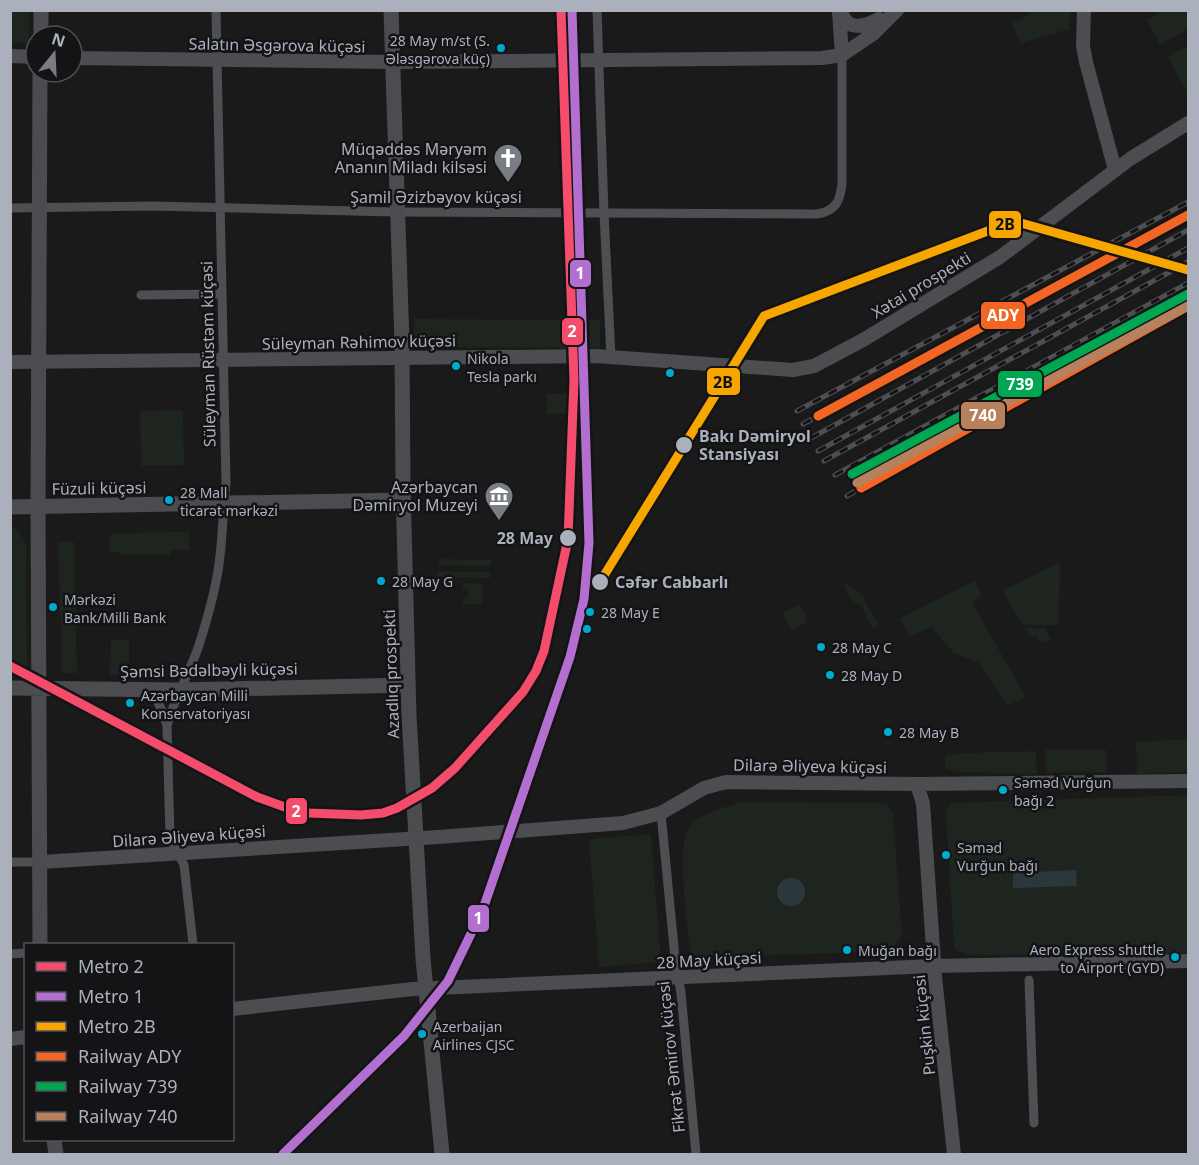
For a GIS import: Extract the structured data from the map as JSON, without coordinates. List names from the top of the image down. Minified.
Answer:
{"streets":{"main road":["Salatın Əsgərova küçəsi","Xətai prospekti","Süleyman Rəhimov küçəsi","Füzuli küçəsi","Şəmsi Bədəlbəyli küçəsi","Azadlıq prospekti","Dilarə Əliyeva küçəsi","28 May küçəsi","Puşkin küçəsi"],"street":["Şamil Əzizbəyov küçəsi","Süleyman Rüstəm küçəsi","Fikrət Əmirov küçəsi"]},"crossings":[["Salatın Əsgərova küçəsi","Şamil Əzizbəyov küçəsi"],["Salatın Əsgərova küçəsi","Süleyman Rüstəm küçəsi"],["Salatın Əsgərova küçəsi","Azadlıq prospekti"],["Şamil Əzizbəyov küçəsi","Süleyman Rüstəm küçəsi"],["Şamil Əzizbəyov küçəsi","Azadlıq prospekti"],["Xətai prospekti","Süleyman Rəhimov küçəsi"],["Süleyman Rəhimov küçəsi","Süleyman Rüstəm küçəsi"],["Süleyman Rəhimov küçəsi","Azadlıq prospekti"],["Süleyman Rüstəm küçəsi","Füzuli küçəsi"],["Süleyman Rüstəm küçəsi","Şəmsi Bədəlbəyli küçəsi"],["Füzuli küçəsi","Azadlıq prospekti"],["Şəmsi Bədəlbəyli küçəsi","Azadlıq prospekti"],["Azadlıq prospekti","Dilarə Əliyeva küçəsi"],["Azadlıq prospekti","28 May küçəsi"],["Dilarə Əliyeva küçəsi","Puşkin küçəsi"],["Dilarə Əliyeva küçəsi","Fikrət Əmirov küçəsi"],["28 May küçəsi","Puşkin küçəsi"],["28 May küçəsi","Fikrət Əmirov küçəsi"]],"places":{"other":["28 May m/st (S. Ələsgərova küç)","Nikola Tesla parkı","Bakı Dəmiryol Stansiyası","28 Mall ticarət mərkəzi","28 May","28 May G","Cəfər Cabbarlı","Mərkəzi Bank/Milli Bank","28 May E","28 May C","28 May D","Azərbaycan Milli Konservatoriyası","28 May B","Səməd Vurğun bağı 2","Səməd Vurğun bağı","Muğan bağı","Aero Express shuttle to Airport (GYD)","Azerbaijan Airlines CJSC"],"church":["Müqəddəs Məryəm Ananın Miladı kilsəsi"],"museum":["Azərbaycan Dəmiryol Muzeyi"]},"lines":["metro line 2","metro line 1","rail line ADY","metro line 2B","rail line 739","rail line 740"],"legend":["Metro 2","Metro 1","Metro 2B","Railway ADY","Railway 739","Railway 740"],"north":"top"}
